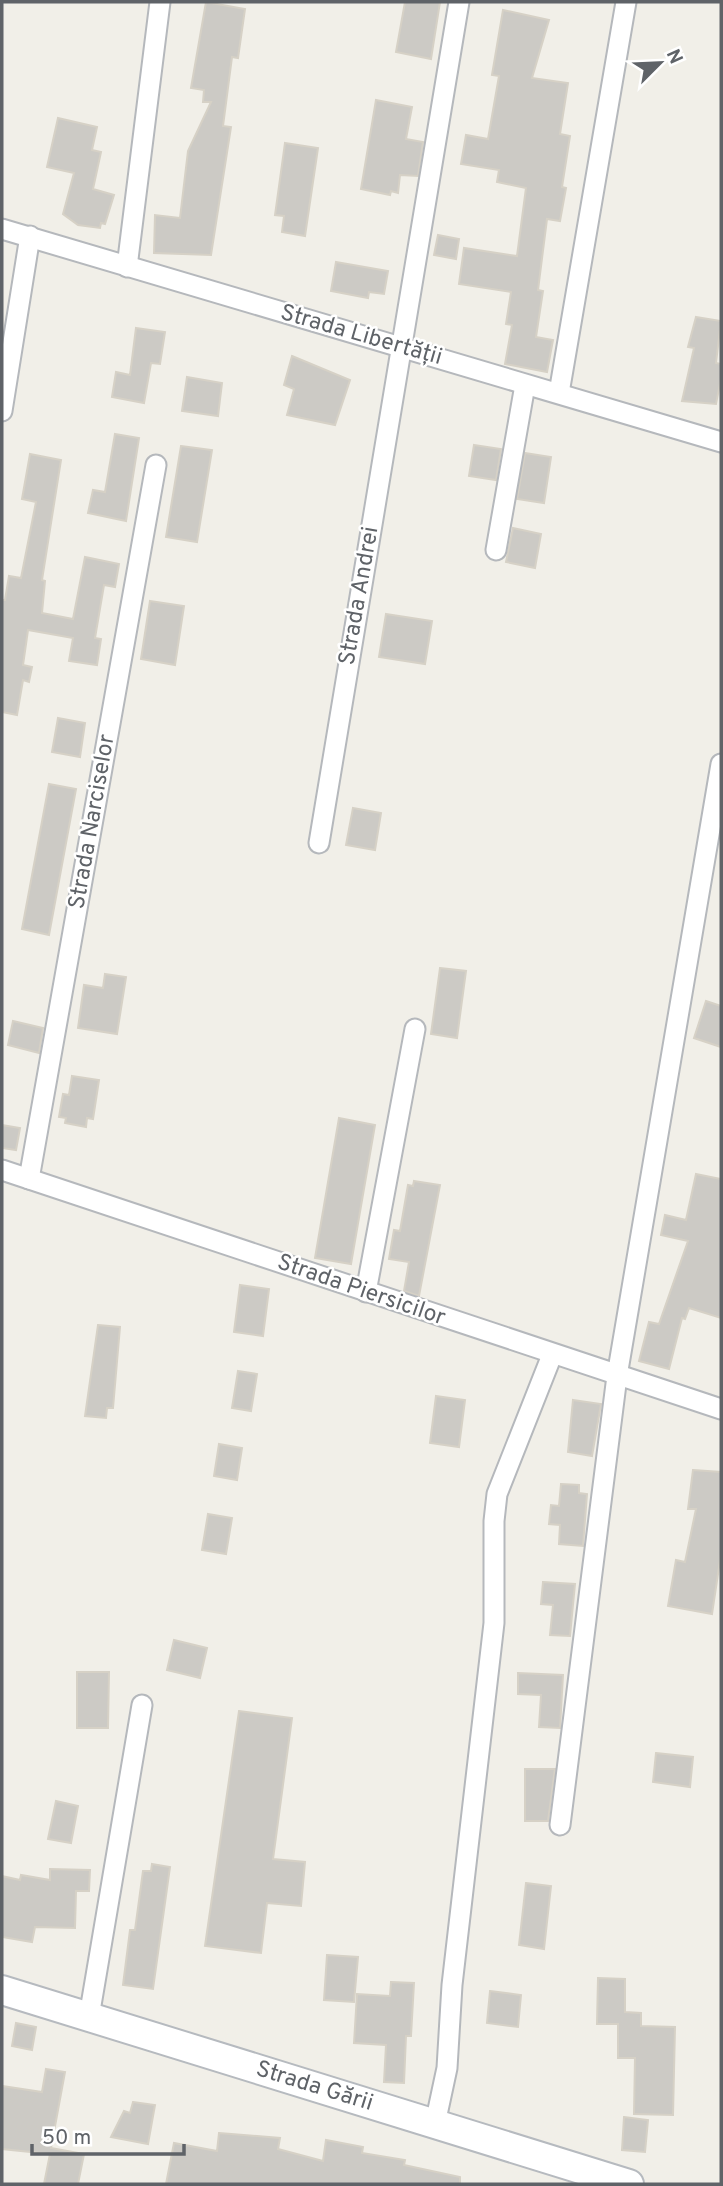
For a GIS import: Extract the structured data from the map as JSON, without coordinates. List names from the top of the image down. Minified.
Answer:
{"streets":{"main road":["Strada Gării"],"street":["Strada Libertății","Strada Andrei","Strada Narciselor","Strada Piersicilor"]},"crossings":[["Strada Libertății","Strada Andrei"],["Strada Narciselor","Strada Piersicilor"]],"scale_bar":"50 m","north":"top right"}
